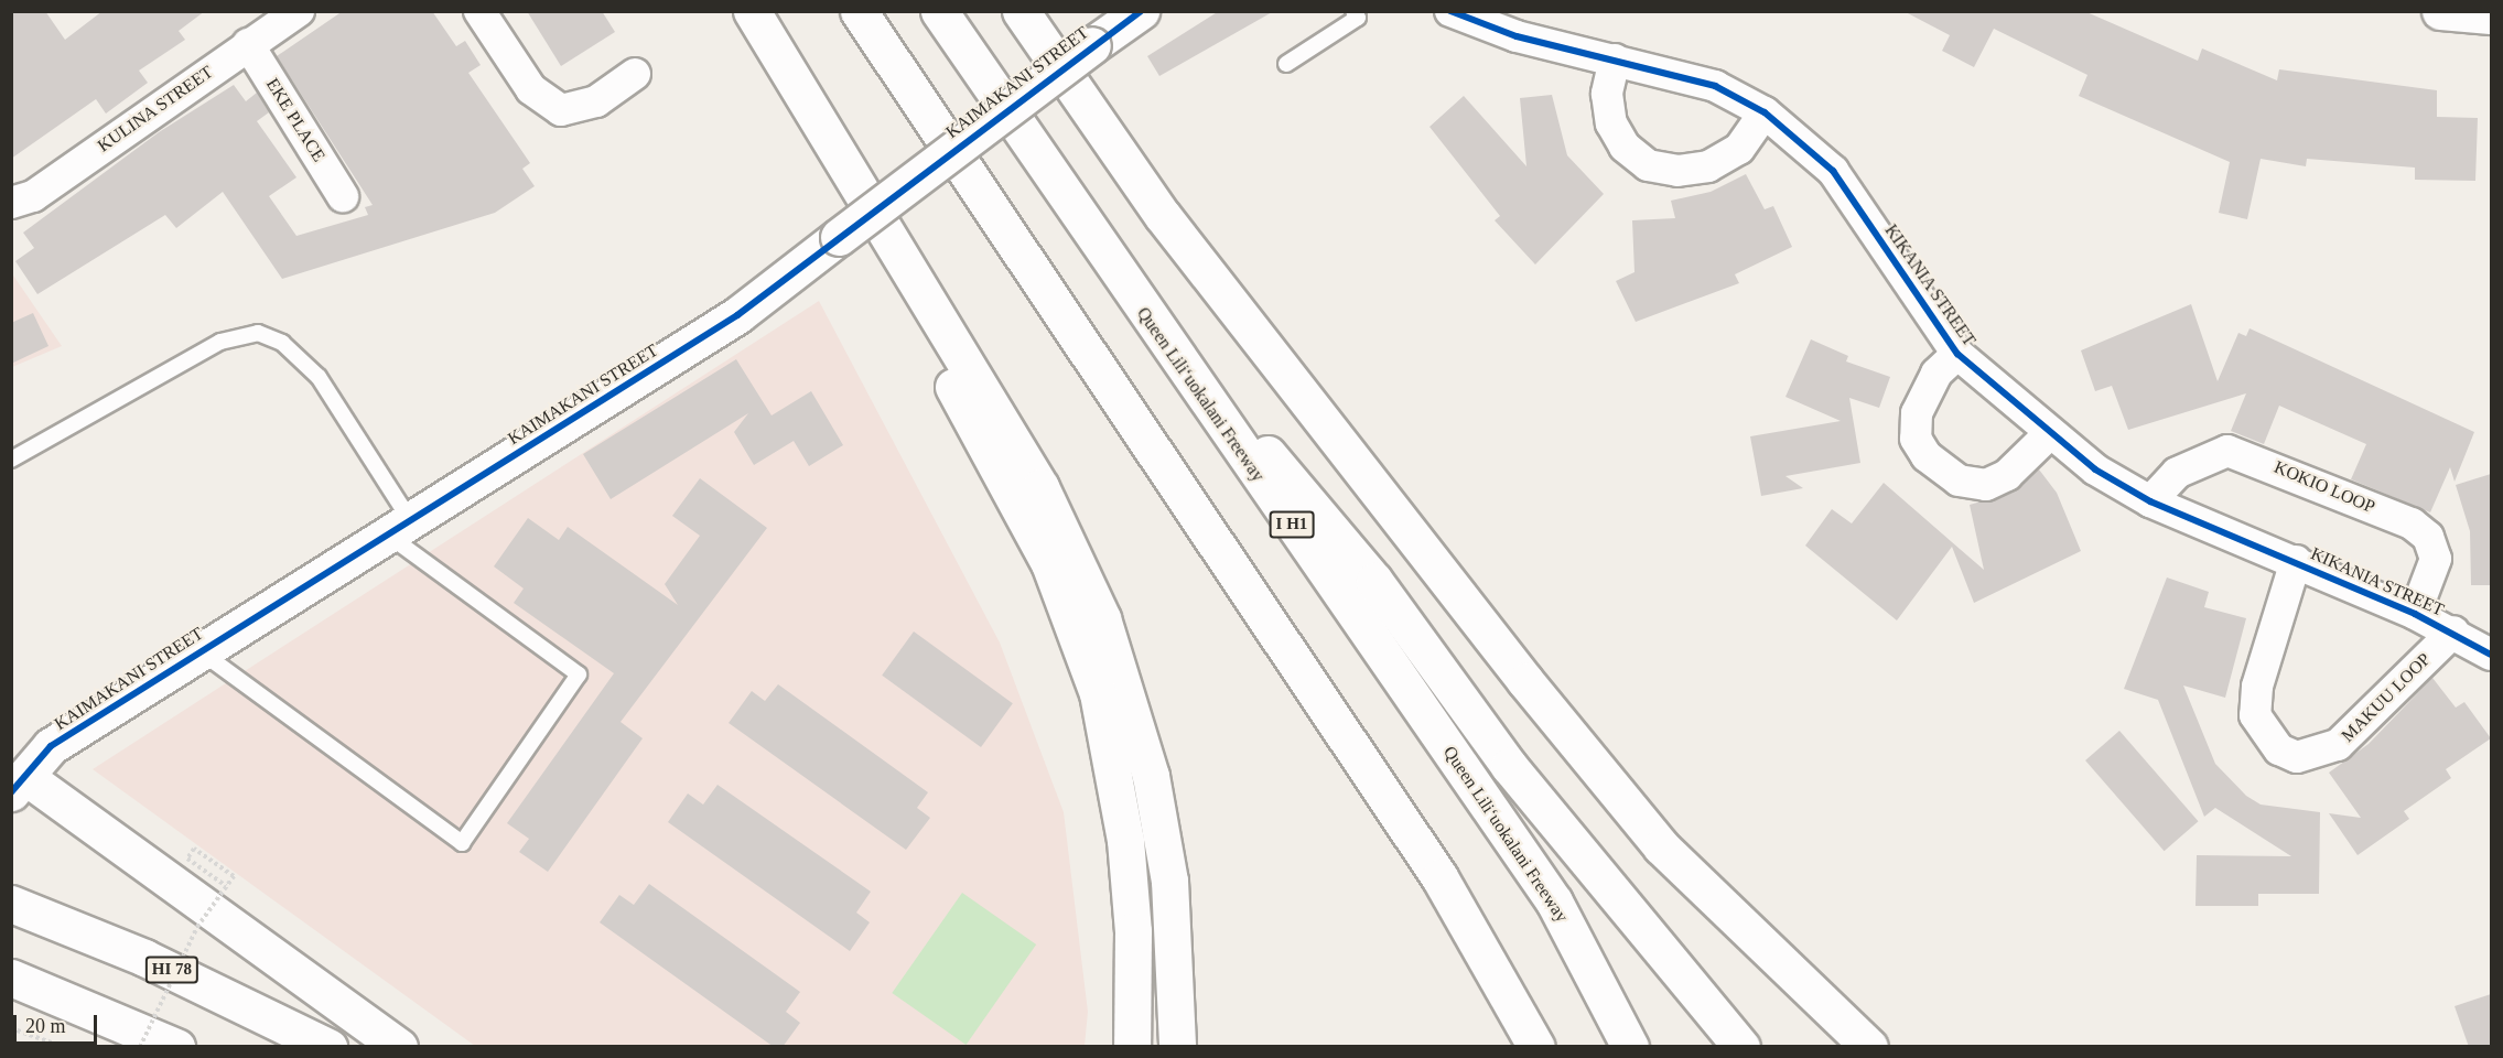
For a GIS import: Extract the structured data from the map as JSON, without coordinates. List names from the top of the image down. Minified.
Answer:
{"streets":{"main road":["KAIMAKANI STREET","Queen Liliʻuokalani Freeway","I H1","HI 78"],"street":["KULINA STREET","EKE PLACE","KIKANIA STREET","KOKIO LOOP","MAKUU LOOP"]},"crossings":[["KULINA STREET","EKE PLACE"],["KIKANIA STREET","KOKIO LOOP"],["KIKANIA STREET","MAKUU LOOP"]],"scale_bar":"20 m"}
